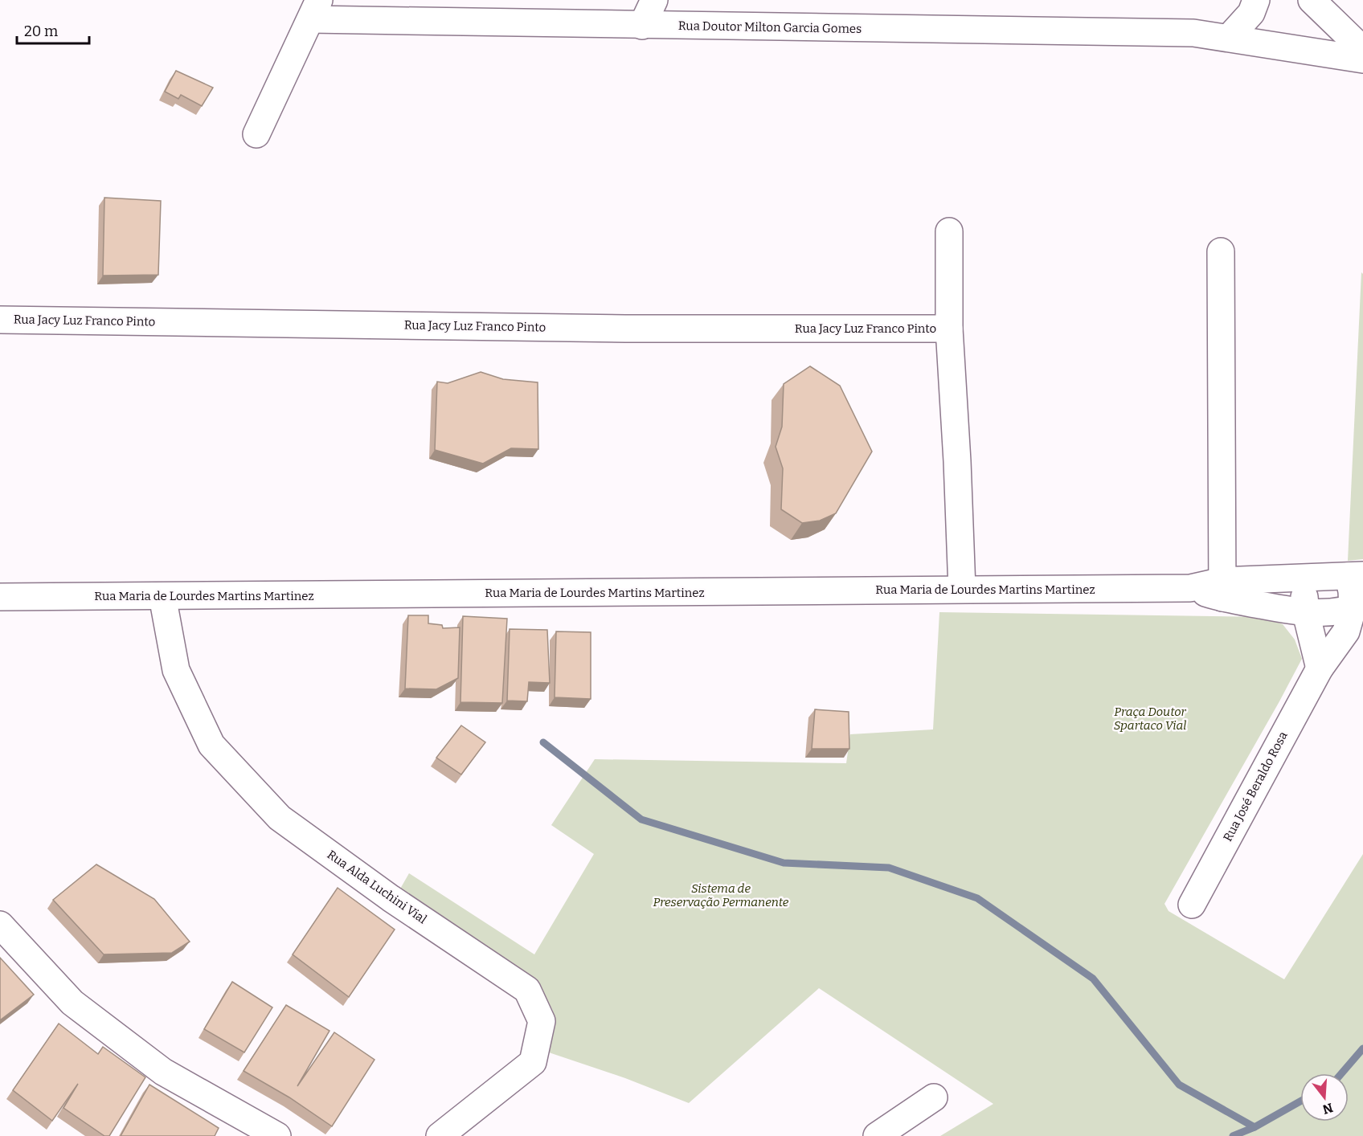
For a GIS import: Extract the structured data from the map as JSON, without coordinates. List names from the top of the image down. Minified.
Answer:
{"streets":{"street":["Rua Doutor Milton Garcia Gomes","Rua Jacy Luz Franco Pinto","Rua Maria de Lourdes Martins Martinez","Rua José Beraldo Rosa","Rua Alda Luchini Vial"]},"crossings":[["Rua Maria de Lourdes Martins Martinez","Rua José Beraldo Rosa"],["Rua Maria de Lourdes Martins Martinez","Rua Alda Luchini Vial"]],"parks":["Praça Doutor Spartaco Vial","Sistema de Preservação Permanente"],"scale_bar":"20 m","north":"bottom"}
